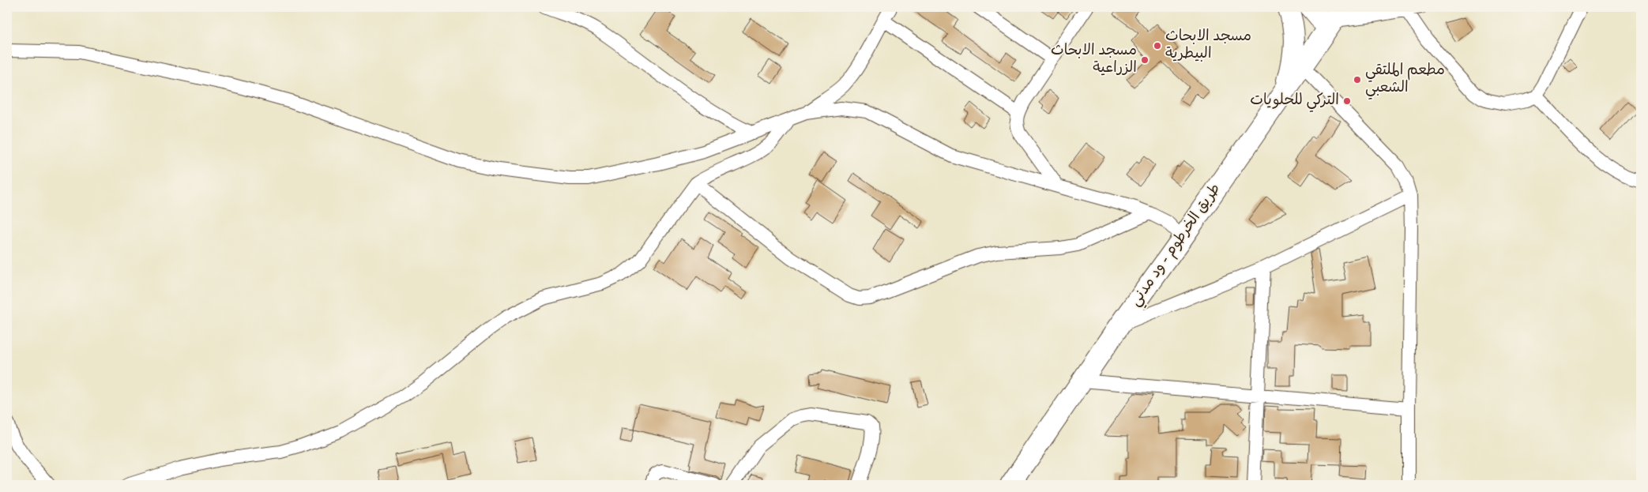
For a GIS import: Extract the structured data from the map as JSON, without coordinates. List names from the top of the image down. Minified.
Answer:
{"streets":{"highway":["طريق الخرطوم - ود مدني"]},"places":["مسجد الابحاث البيطرية","مسجد الابحاث الزراعية","مطعم الملتقي الشعبي","التركي للحلويات"]}
